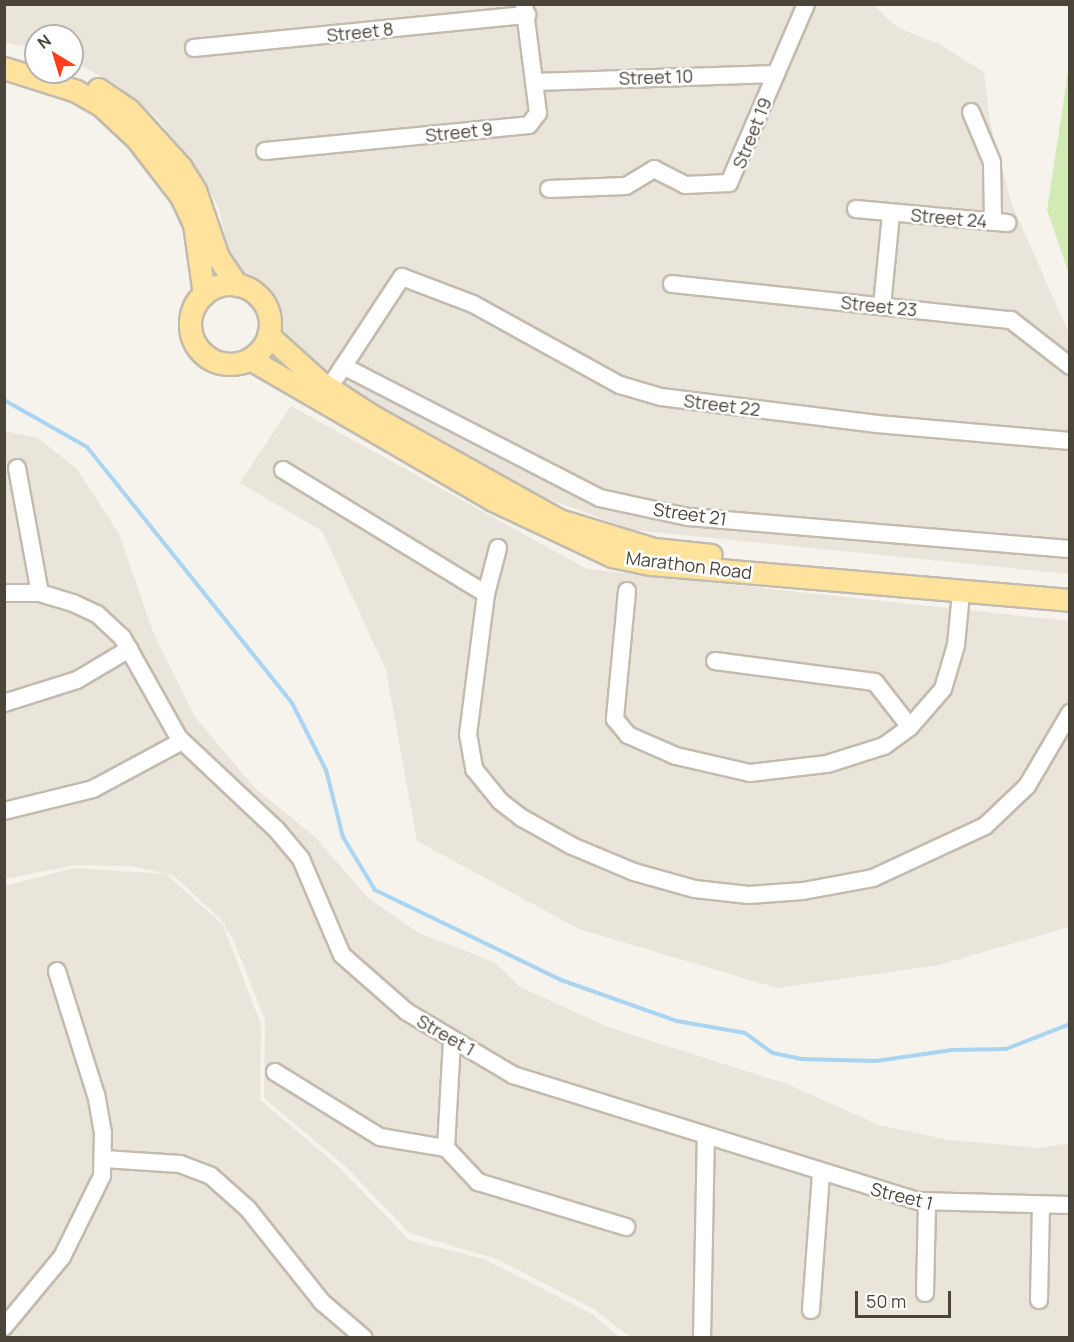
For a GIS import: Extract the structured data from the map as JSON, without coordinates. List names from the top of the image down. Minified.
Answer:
{"streets":{"main road":["Marathon Road"],"street":["Street 8","Street 10","Street 9","Street 19","Street 24","Street 23","Street 22","Street 21","Street 1"]},"crossings":[["Street 8","Street 9"],["Street 10","Street 9"],["Street 10","Street 19"],["Street 24","Street 23"],["Street 22","Street 21"]],"scale_bar":"50 m","north":"top left"}
